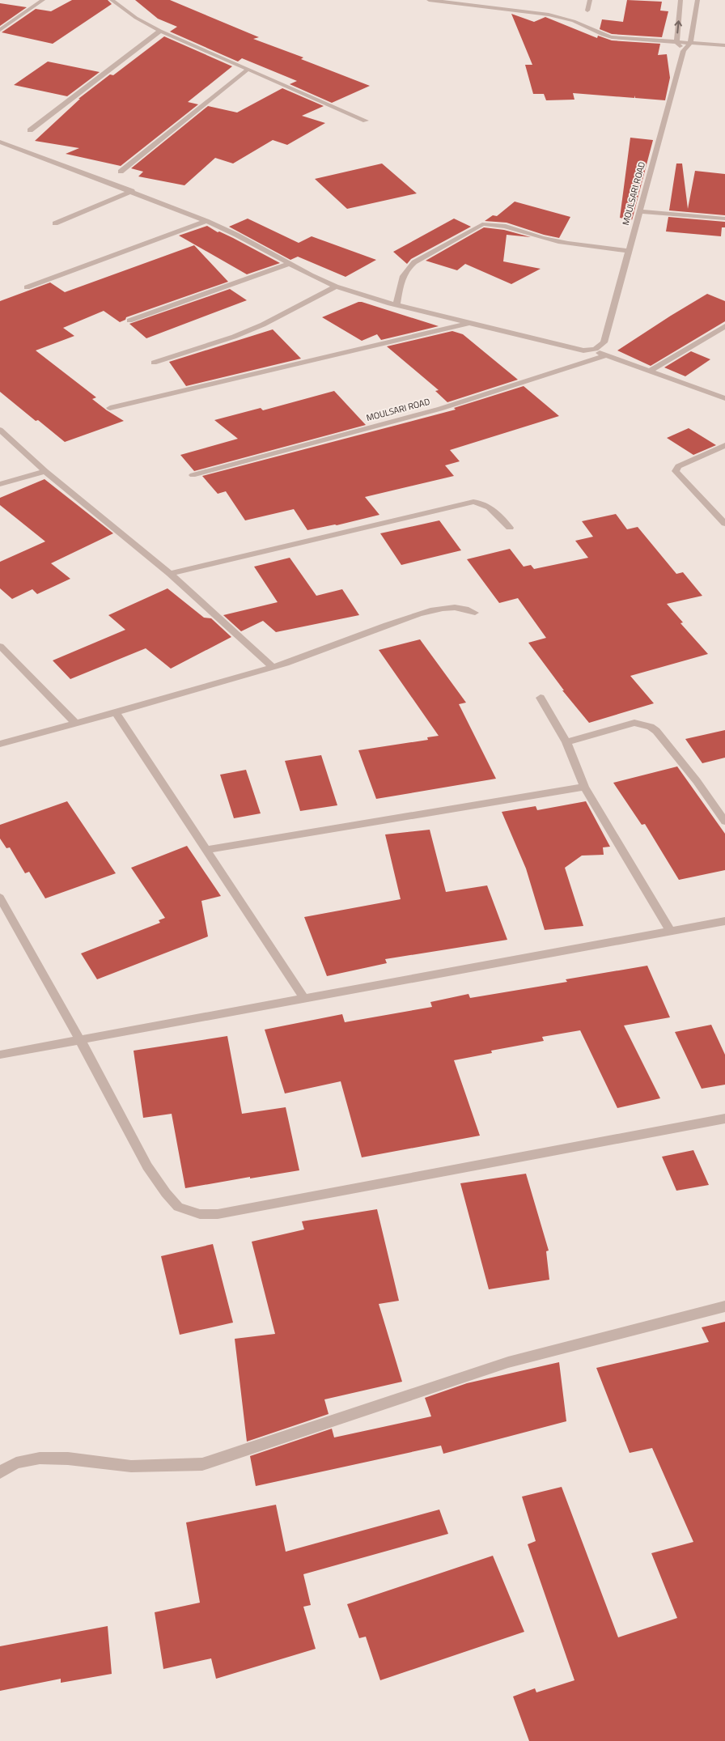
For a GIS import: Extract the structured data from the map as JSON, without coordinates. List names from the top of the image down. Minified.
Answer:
{"streets":{"street":["MOULSARI ROAD"]}}
